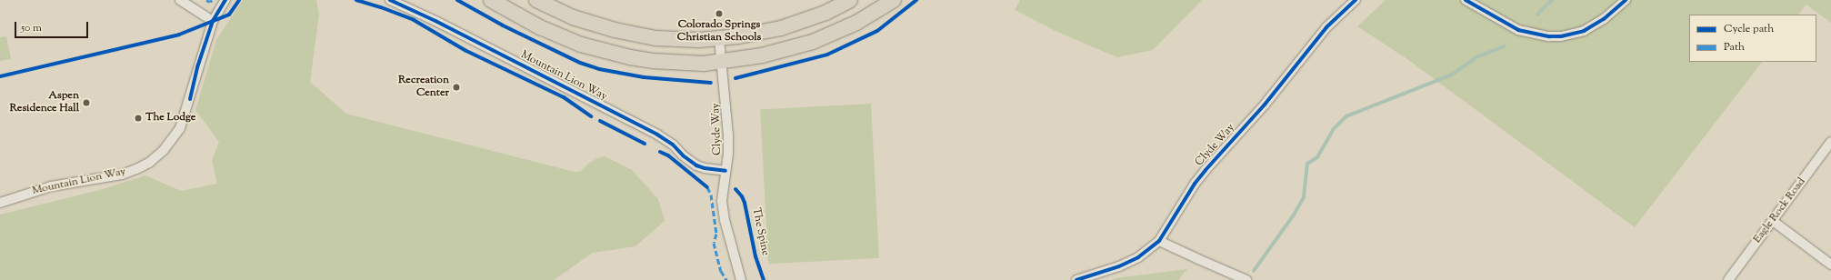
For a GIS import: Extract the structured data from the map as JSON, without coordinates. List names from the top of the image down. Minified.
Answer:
{"streets":{"street":["Mountain Lion Way","Clyde Way","Eagle Rock Road"],"cycle path":["The Spine"]},"crossings":[["Mountain Lion Way","Clyde Way"]],"places":["Colorado Springs Christian Schools","Recreation Center","Aspen Residence Hall","The Lodge"],"legend":["Cycle path","Path"],"scale_bar":"50 m"}
